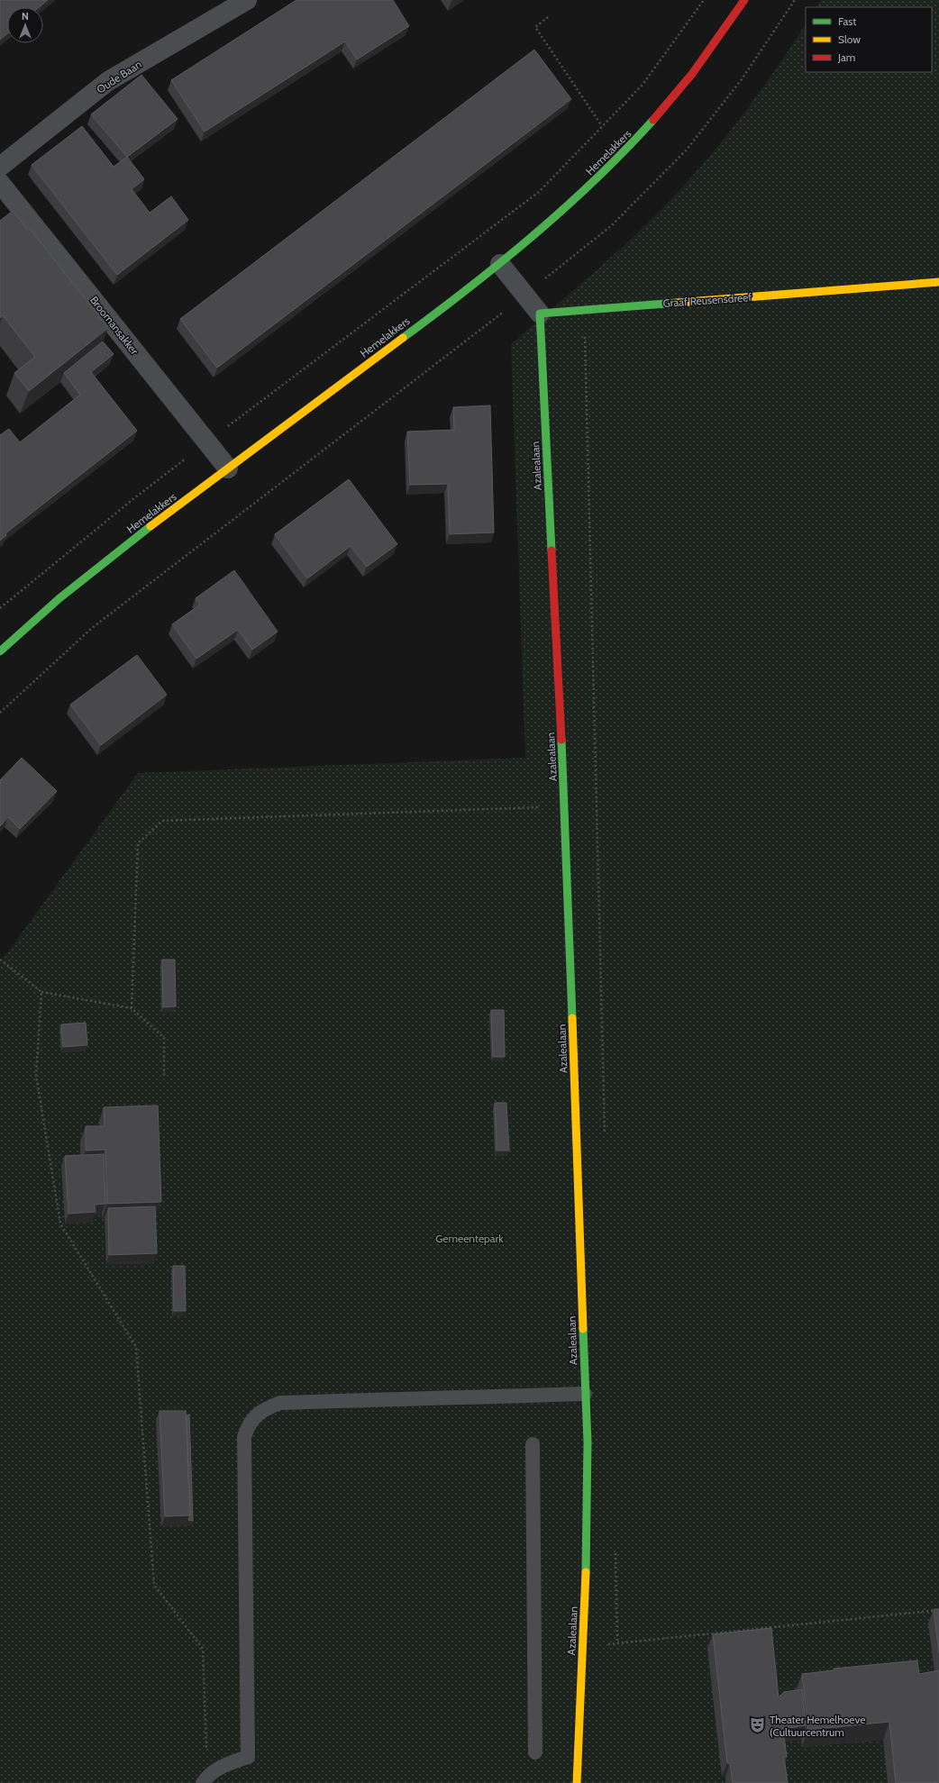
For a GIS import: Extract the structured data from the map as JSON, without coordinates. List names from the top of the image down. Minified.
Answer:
{"streets":{"street":["Oude Baan","Hemelakkers","Graaf Reusensdreef","Broomansakker","Azalealaan"]},"crossings":[["Hemelakkers","Broomansakker"],["Graaf Reusensdreef","Azalealaan"]],"parks":["Gemeentepark"],"places":{"theatre":["Theater Hemelhoeve (Cultuurcentrum"]},"legend":["Fast","Slow","Jam"],"north":"top"}
